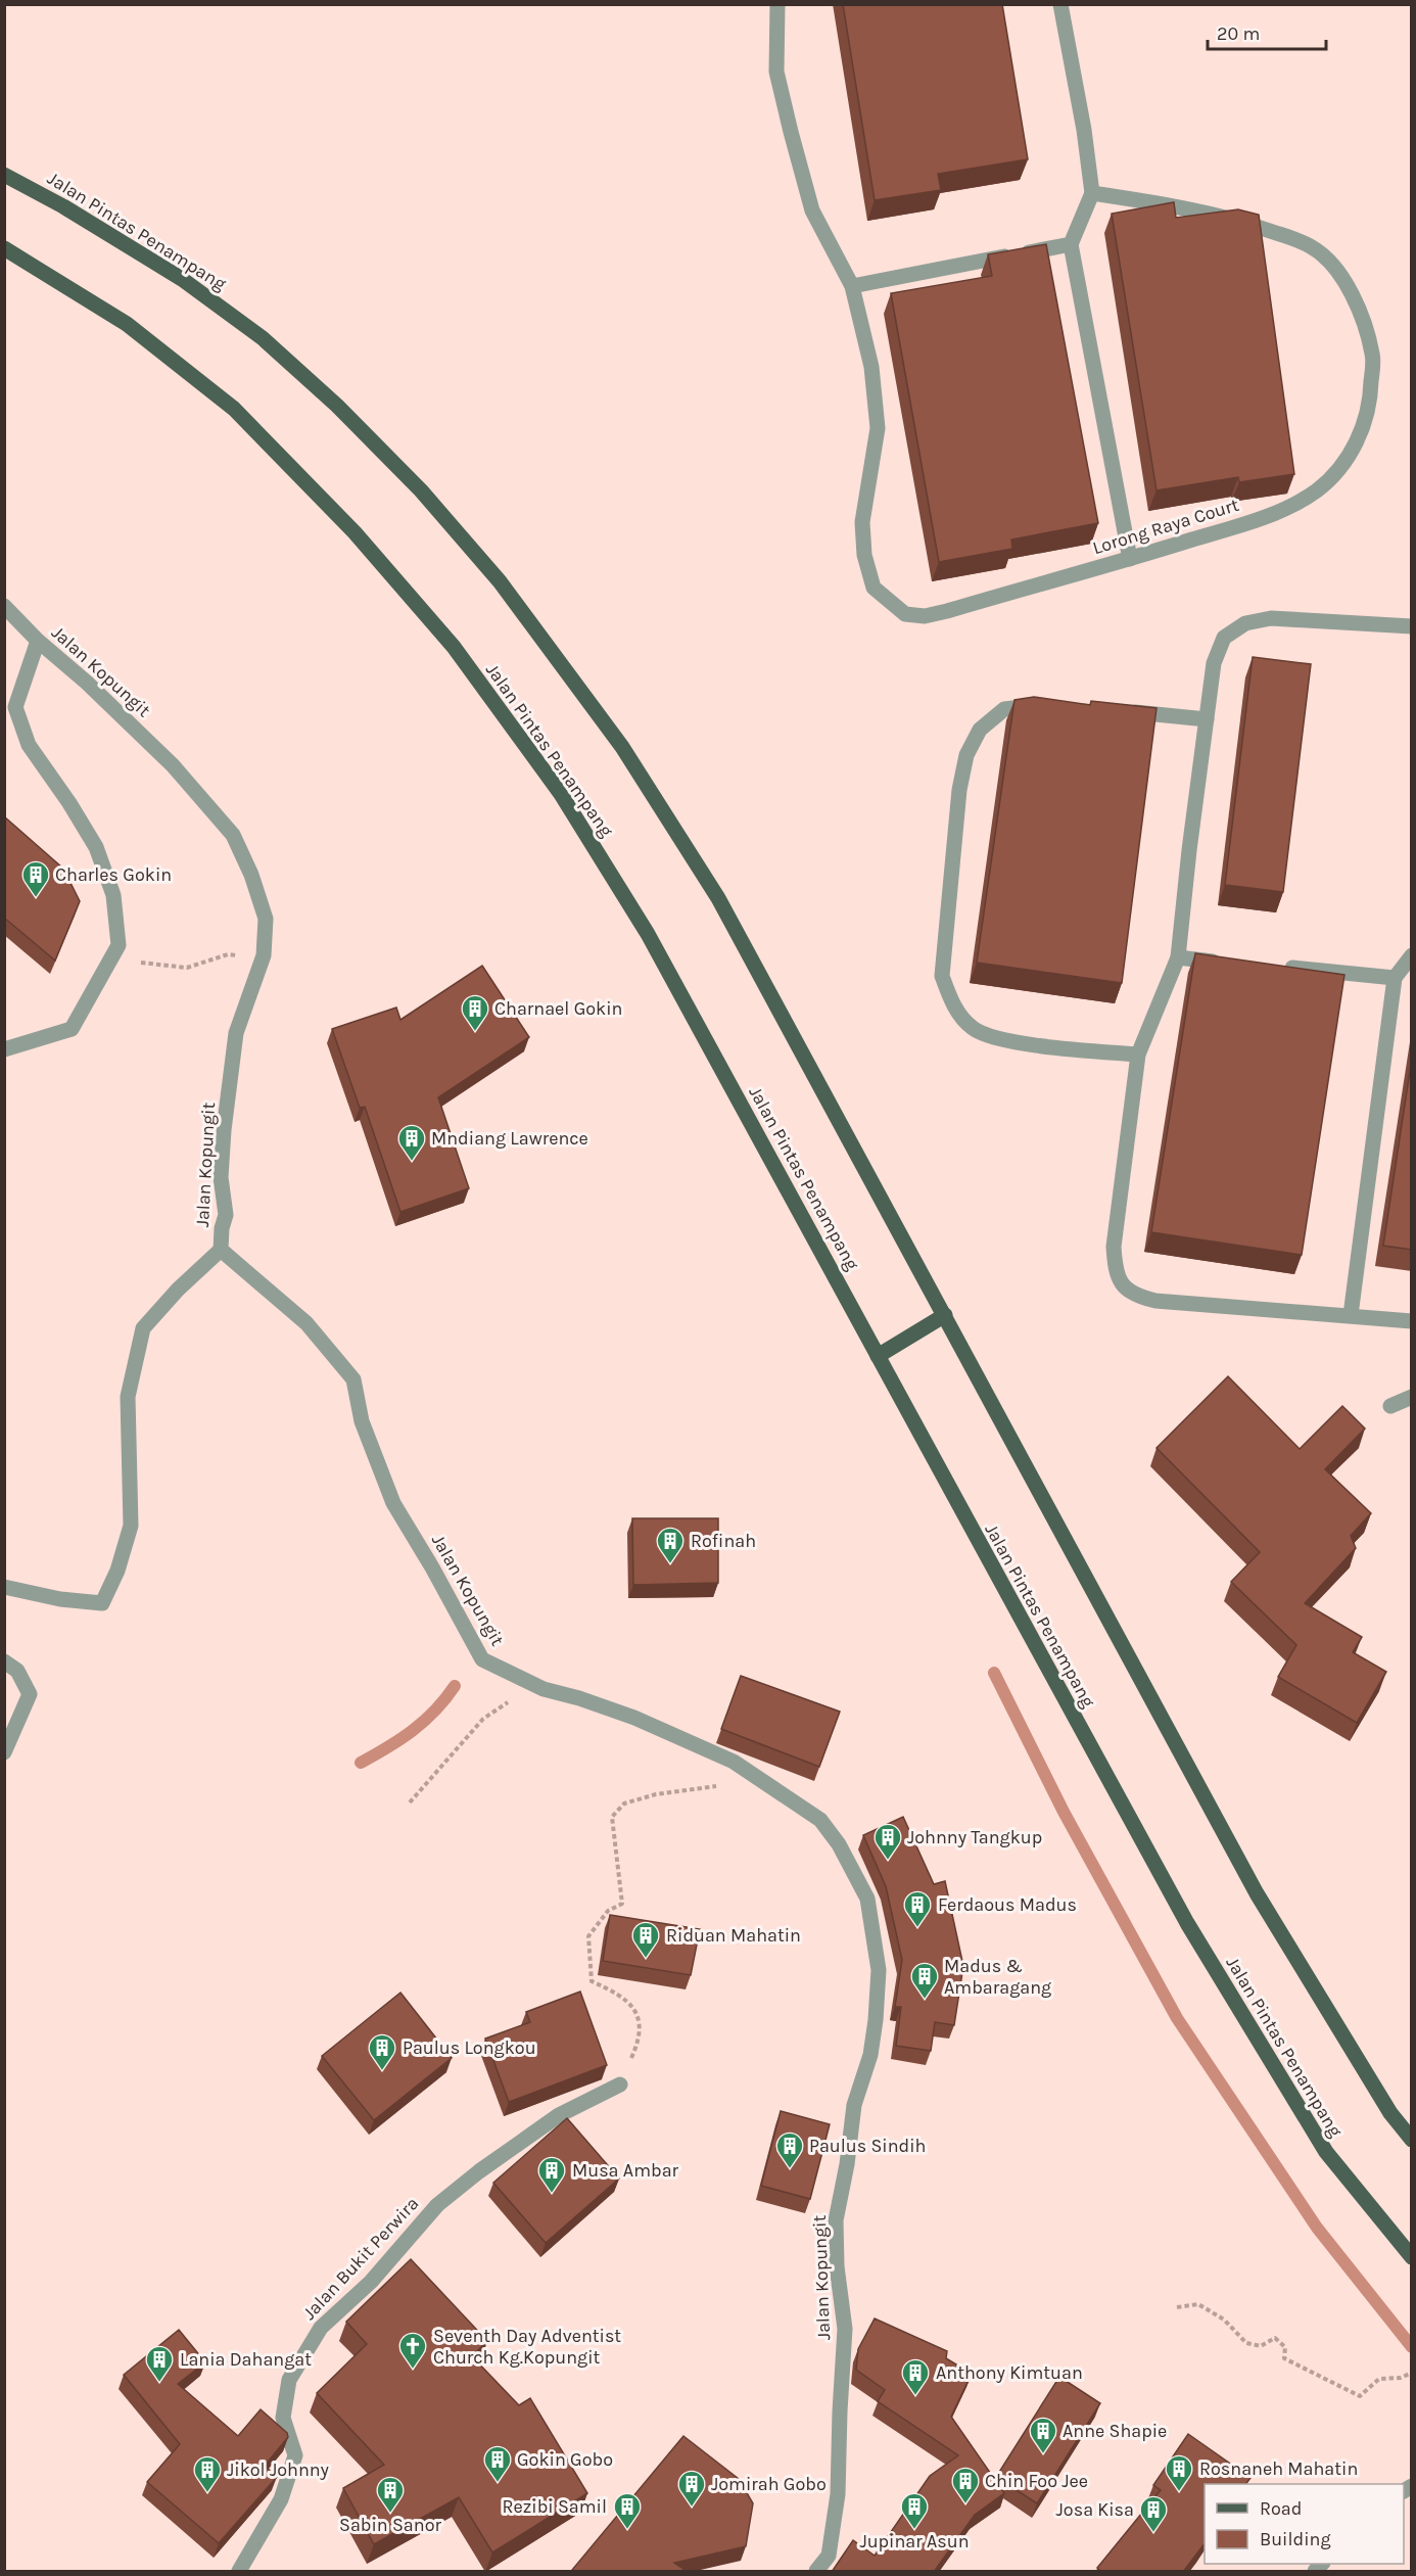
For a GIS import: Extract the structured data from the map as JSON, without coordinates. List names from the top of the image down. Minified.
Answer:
{"streets":{"main road":["Jalan Pintas Penampang"],"street":["Lorong Raya Court","Jalan Kopungit","Jalan Bukit Perwira"]},"places":{"building":["Charles Gokin","Charnael Gokin","Mndiang Lawrence","Rofinah","Johnny Tangkup","Ferdaous Madus","Riduan Mahatin","Madus & Ambaragang","Paulus Longkou","Paulus Sindih","Musa Ambar","Lania Dahangat","Anthony Kimtuan","Anne Shapie","Gokin Gobo","Rosnaneh Mahatin","Jikol Johnny","Chin Foo Jee","Jomirah Gobo","Sabin Sanor","Rezibi Samil","Jupinar Asun","Josa Kisa"],"church":["Seventh Day Adventist Church Kg.Kopungit"]},"legend":["Road","Building"],"scale_bar":"20 m"}
